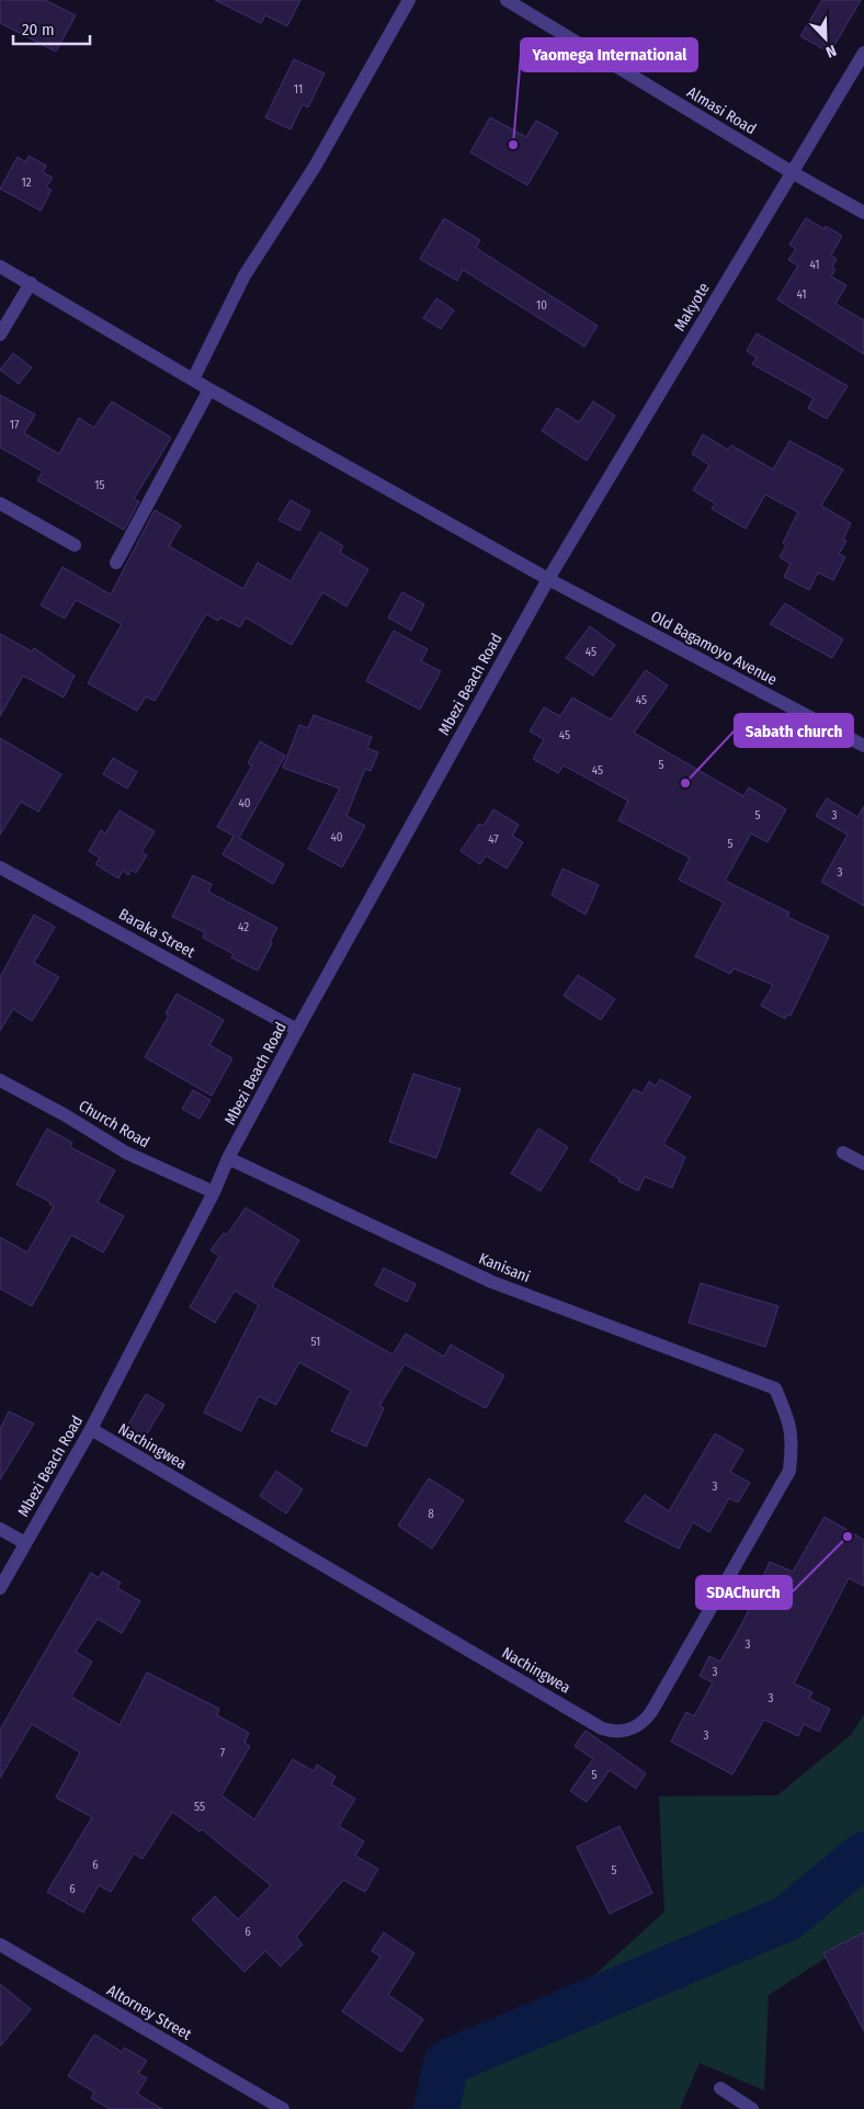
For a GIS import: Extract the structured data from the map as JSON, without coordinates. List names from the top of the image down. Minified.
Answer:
{"streets":{"street":["Almasi Road","Makyote","Old Bagamoyo Avenue","Mbezi Beach Road","Baraka Street","Church Road","Kanisani","Nachingwea","Altorney Street"]},"crossings":[["Almasi Road","Makyote"],["Makyote","Old Bagamoyo Avenue"],["Makyote","Mbezi Beach Road"],["Old Bagamoyo Avenue","Mbezi Beach Road"],["Mbezi Beach Road","Baraka Street"],["Mbezi Beach Road","Church Road"],["Mbezi Beach Road","Kanisani"],["Mbezi Beach Road","Nachingwea"],["Kanisani","Nachingwea"]],"places":["Yaomega International","Sabath church","SDAChurch"],"house_numbers":["11","12","41","41","10","17","15","45","45","45","5","45","40","5","3","40","47","5","3","42","51","3","8","3","3","3","3","7","5","55","6","5","6","6"],"scale_bar":"20 m","north":"bottom right"}
